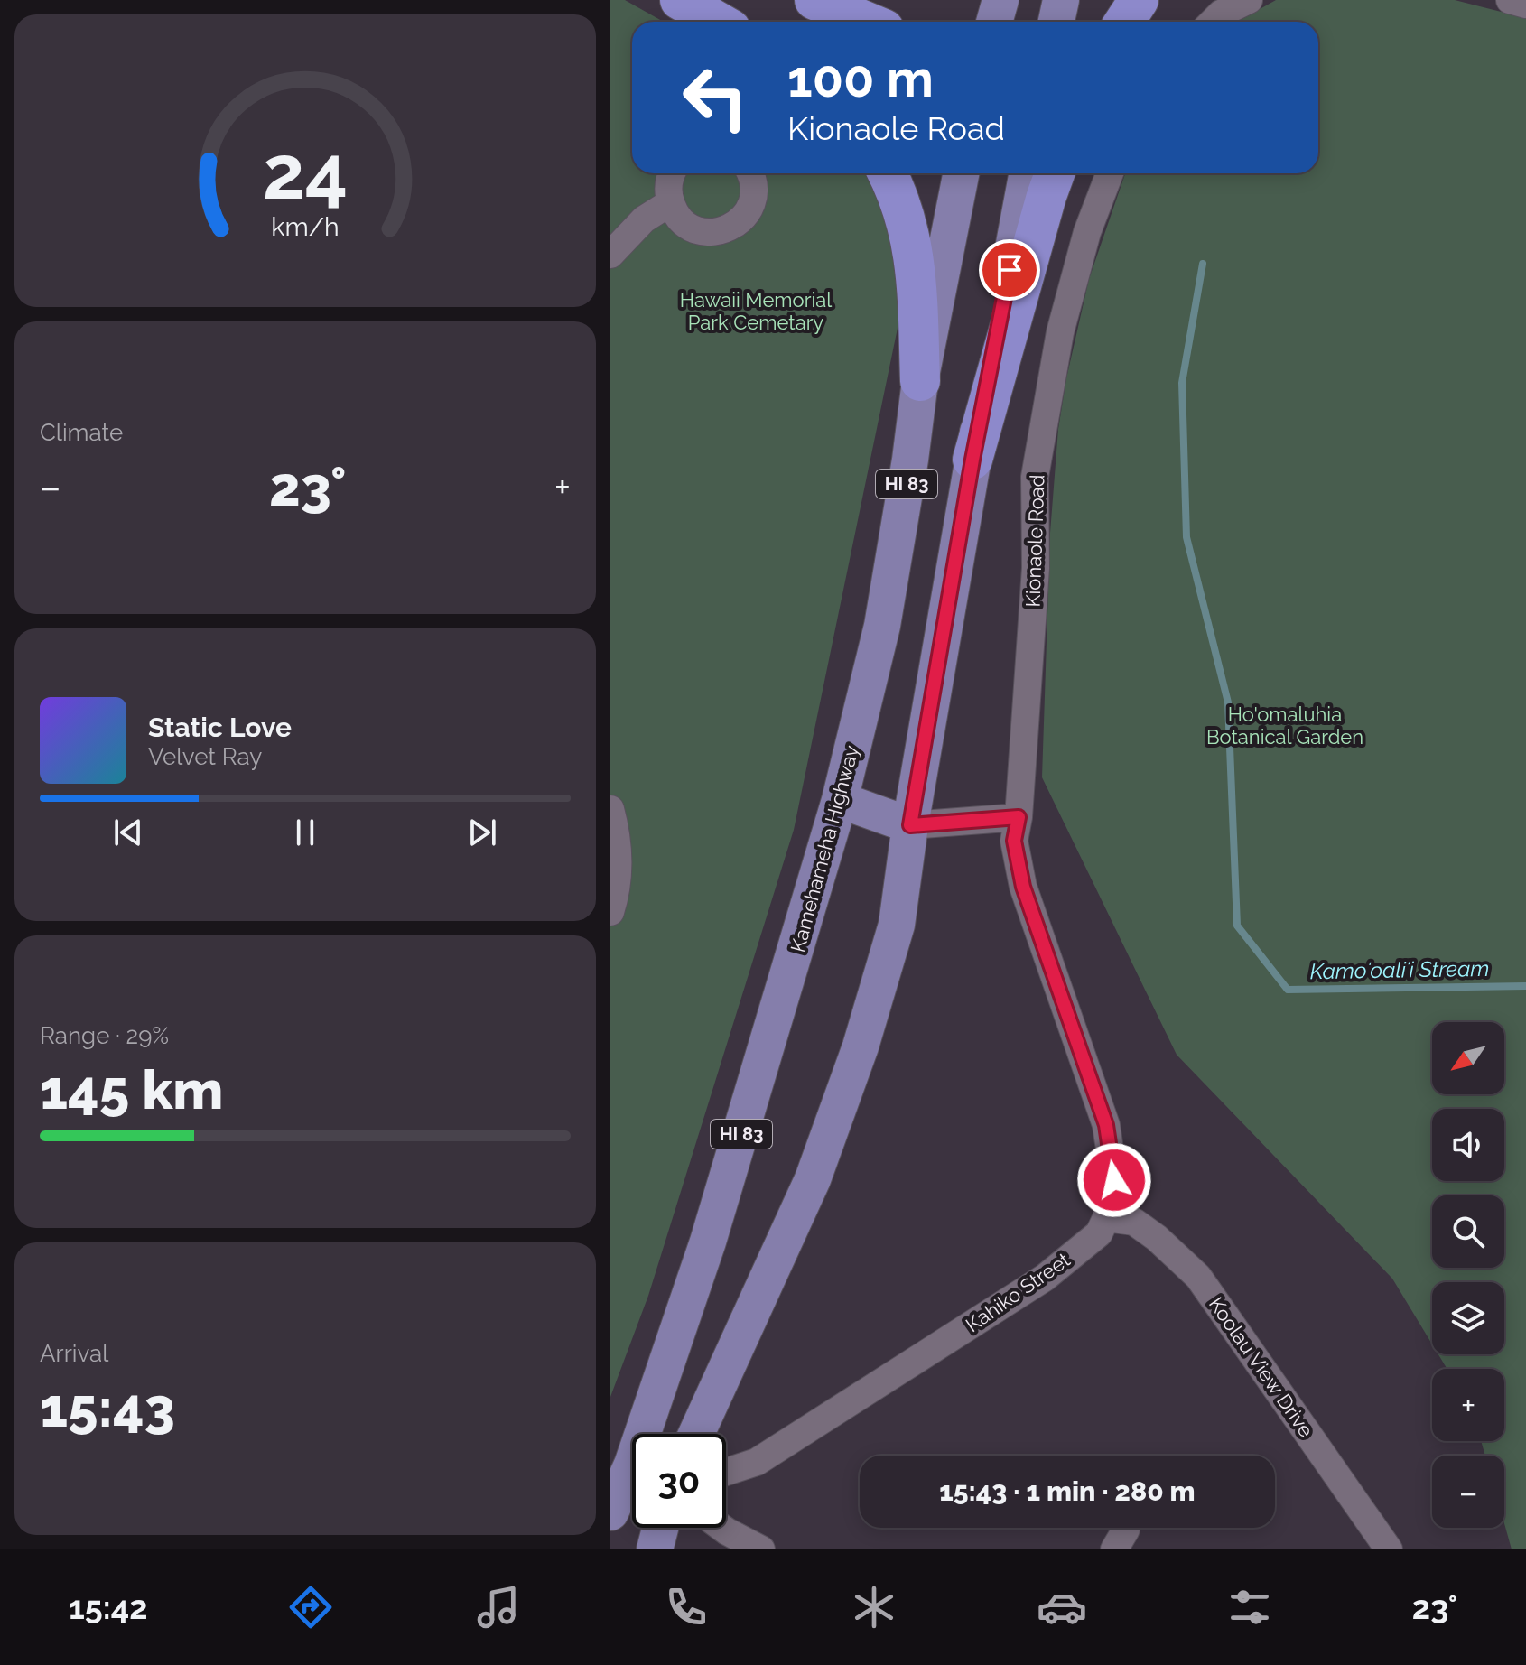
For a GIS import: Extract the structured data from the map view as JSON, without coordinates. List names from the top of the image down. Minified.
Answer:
{"streets":{"main road":["HI 83","Kamehameha Highway"],"street":["Kionaole Road","Kahiko Street","Koolau View Drive"]},"crossings":[["Kionaole Road","Kahiko Street"],["Kahiko Street","Koolau View Drive"]],"water":["Kamoʻoaliʻi Stream"],"parks":["Hawaii Memorial Park Cemetary","Ho'omaluhia Botanical Garden"],"north":"bottom left","page":{"turn":["100 m","Kionaole Road"],"tile":["Climate",["Range · 29%","145 km"],["Arrival","15:43"]],"heat":["−","23°","+"],"song":["Static Love","Velvet Ray"],"map_buttons":["+","−"],"limit":"30","trip":"15:43 · 1 min · 280 m","tabs":["15:42","23°"],"gauge":["24","km/h"]}}
